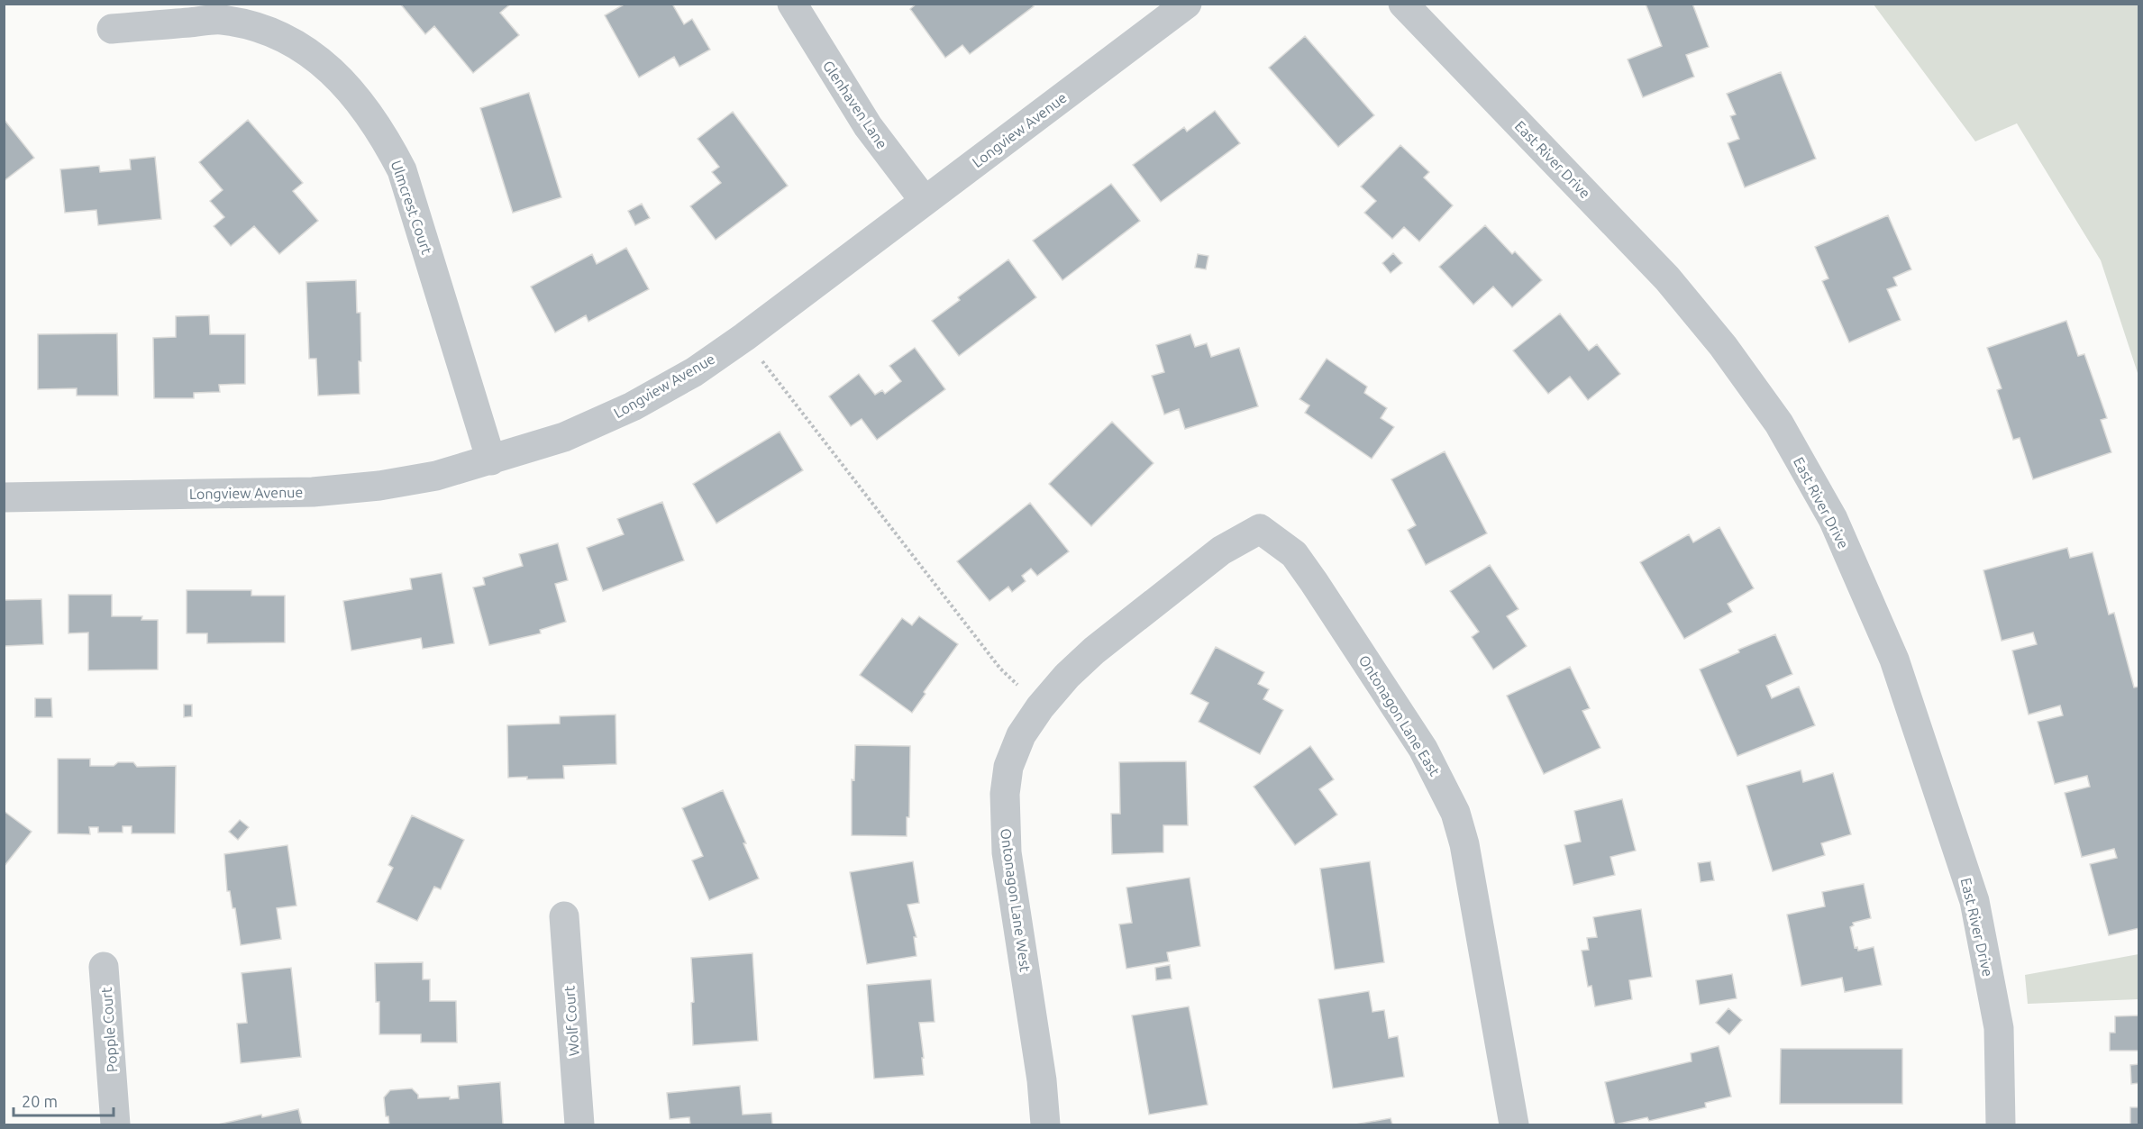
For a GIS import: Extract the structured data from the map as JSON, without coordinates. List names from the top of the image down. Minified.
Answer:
{"streets":{"street":["Glenhaven Lane","Longview Avenue","East River Drive","Ulmcrest Court","Ontonagon Lane East","Ontonagon Lane West","Wolf Court","Popple Court"]},"crossings":[["Glenhaven Lane","Longview Avenue"],["Longview Avenue","Ulmcrest Court"],["Ontonagon Lane East","Ontonagon Lane West"]],"scale_bar":"20 m"}
